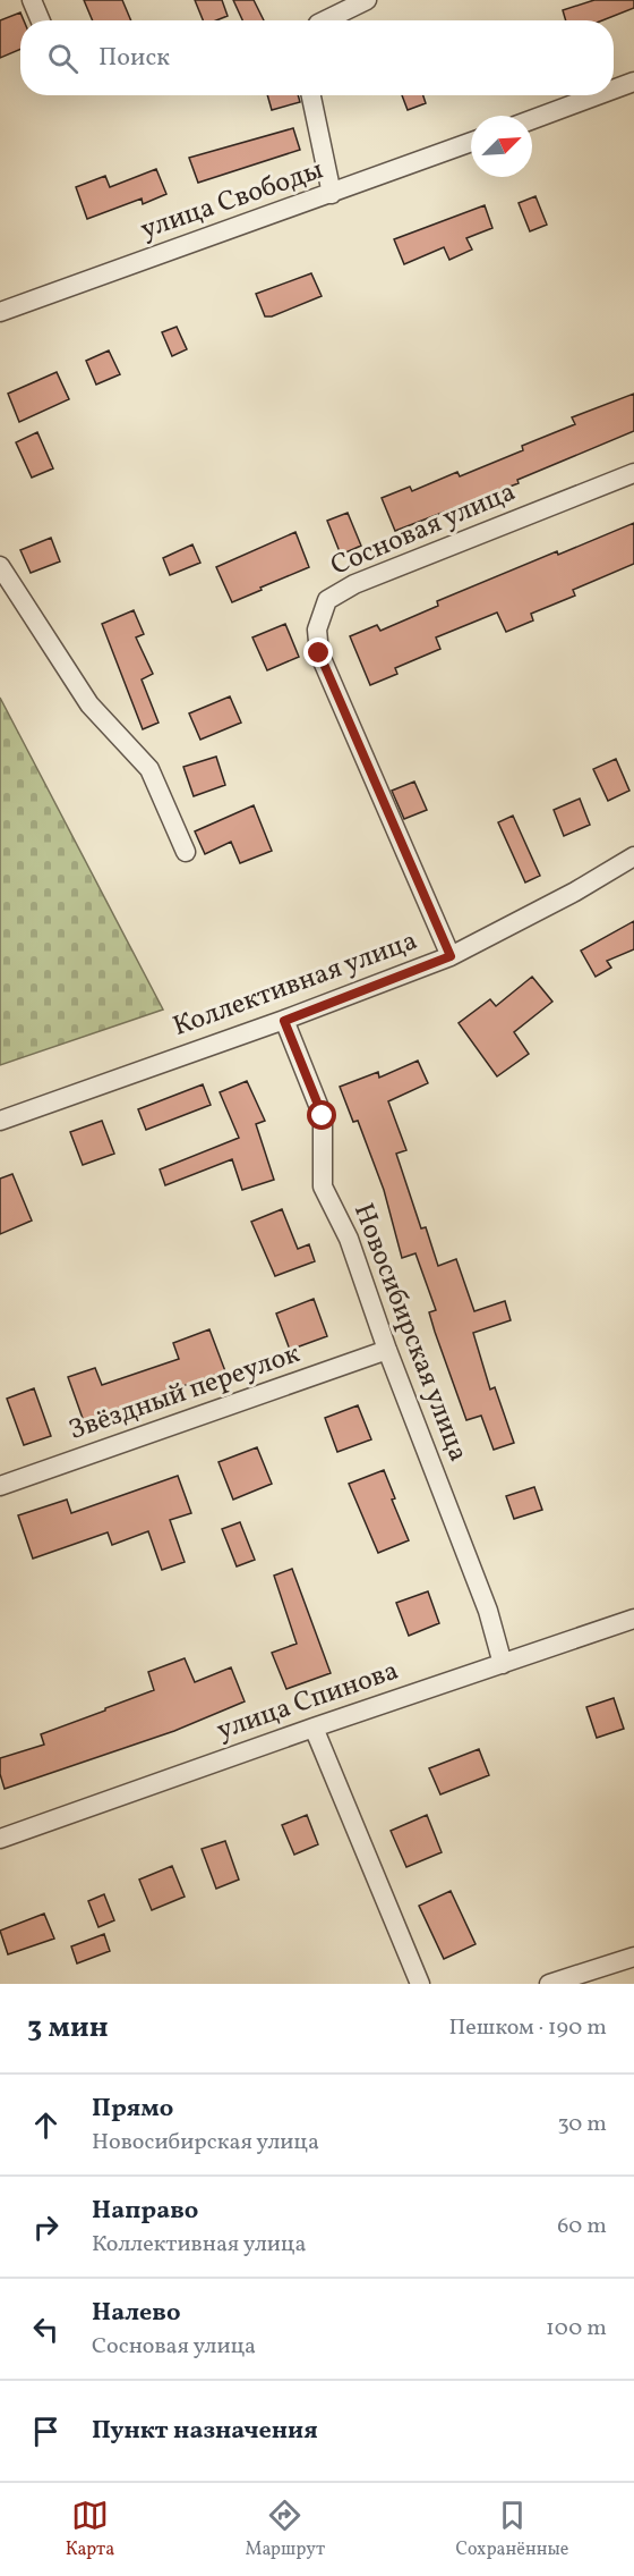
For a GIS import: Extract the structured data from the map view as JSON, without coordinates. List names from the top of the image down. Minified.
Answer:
{"streets":{"street":["улица Свободы","Сосновая улица","Коллективная улица","Новосибирская улица","Звёздный переулок","улица Спинова"]},"crossings":[["Сосновая улица","Коллективная улица"],["Коллективная улица","Новосибирская улица"],["Новосибирская улица","Звёздный переулок"],["Новосибирская улица","улица Спинова"]],"north":"top right","page":{"search":"Поиск","heading":["3 мин","Пешком · 190 m"],"list":[["Прямо","Новосибирская улица","30 m"],["Направо","Коллективная улица","60 m"],["Налево","Сосновая улица","100 m"],"Пункт назначения"],"nav":["Карта","Маршрут","Сохранённые"]}}
